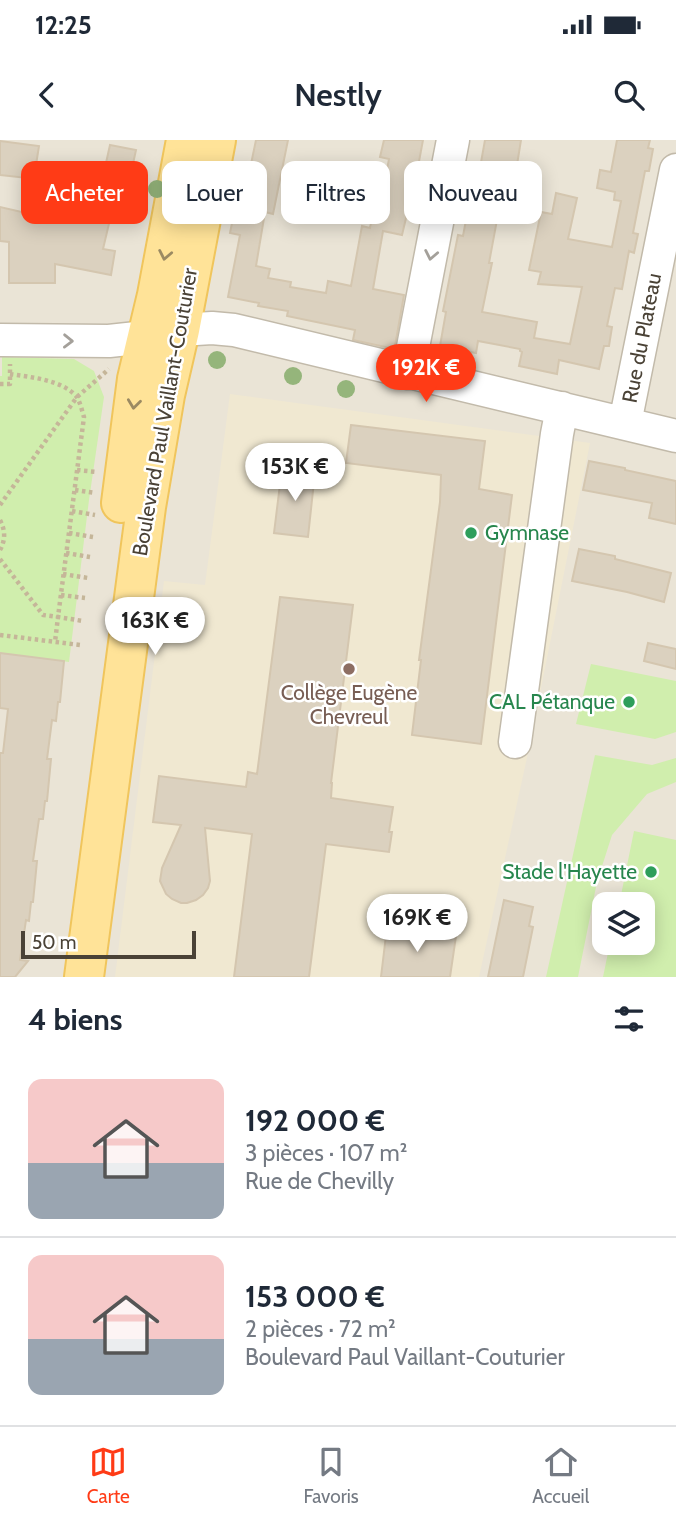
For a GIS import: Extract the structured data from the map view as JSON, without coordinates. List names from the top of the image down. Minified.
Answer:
{"streets":{"main road":["Boulevard Paul Vaillant-Couturier"],"street":["Rue du Plateau"]},"places":["Gymnase","Collège Eugène Chevreul","CAL Pétanque","Stade l'Hayette"],"scale_bar":"50 m","page":{"status":"12:25","header":"Nestly","chip":["Acheter","Louer","Filtres","Nouveau"],"price":["192K €","153K €","163K €","169K €"],"scale":"50 m","heading":"4 biens","list":[{"name":"192 000 €","note":"3 pièces · 107 m² · Rue de Chevilly"},{"name":"153 000 €","note":"2 pièces · 72 m² · Boulevard Paul Vaillant-Couturier"}],"tabs":["Carte","Favoris","Accueil"]}}
